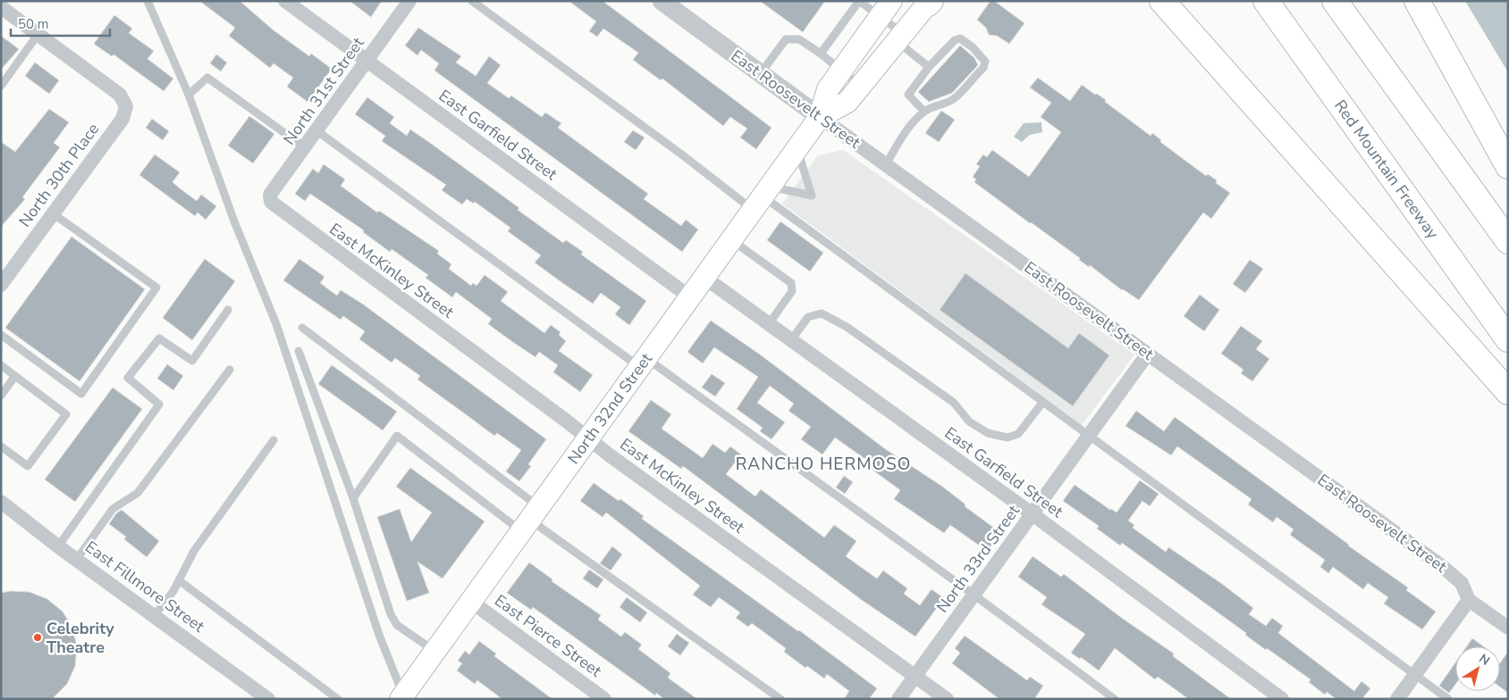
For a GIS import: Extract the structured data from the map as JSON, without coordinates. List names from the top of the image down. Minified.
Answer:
{"streets":{"highway":["Red Mountain Freeway"],"main road":["North 32nd Street"],"street":["North 31st Street","East Roosevelt Street","East Garfield Street","North 30th Place","East McKinley Street","North 33rd Street","East Fillmore Street","East Pierce Street"]},"crossings":[["North 31st Street","East Garfield Street"],["North 31st Street","East McKinley Street"],["East Roosevelt Street","North 32nd Street"],["East Roosevelt Street","North 33rd Street"],["East Garfield Street","North 32nd Street"],["East Garfield Street","North 33rd Street"],["East McKinley Street","North 32nd Street"],["East McKinley Street","North 33rd Street"],["North 32nd Street","East Pierce Street"]],"districts":["RANCHO HERMOSO"],"places":["Celebrity Theatre"],"scale_bar":"50 m","north":"top right"}
